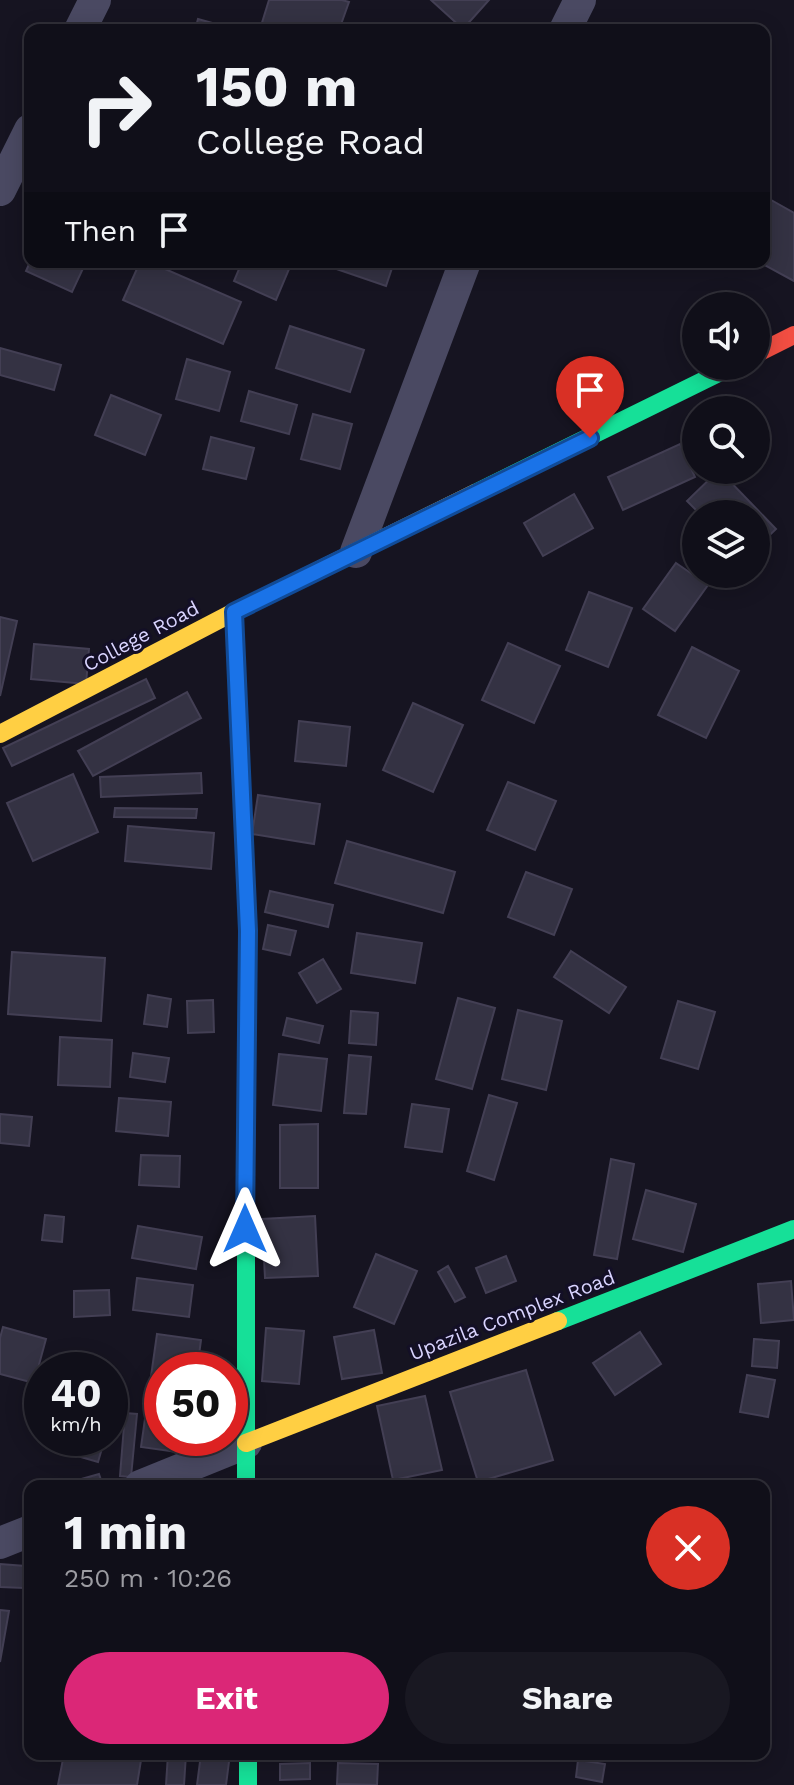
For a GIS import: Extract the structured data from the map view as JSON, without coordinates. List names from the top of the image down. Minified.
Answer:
{"streets":{"main road":["College Road","Upazila Complex Road"]},"page":{"turn":["150 m","College Road"],"then":"Then","speed":"40 km/h","limit":"50","heading":["1 min","250 m · 10:26"],"buttons":["Exit","Share"]}}
